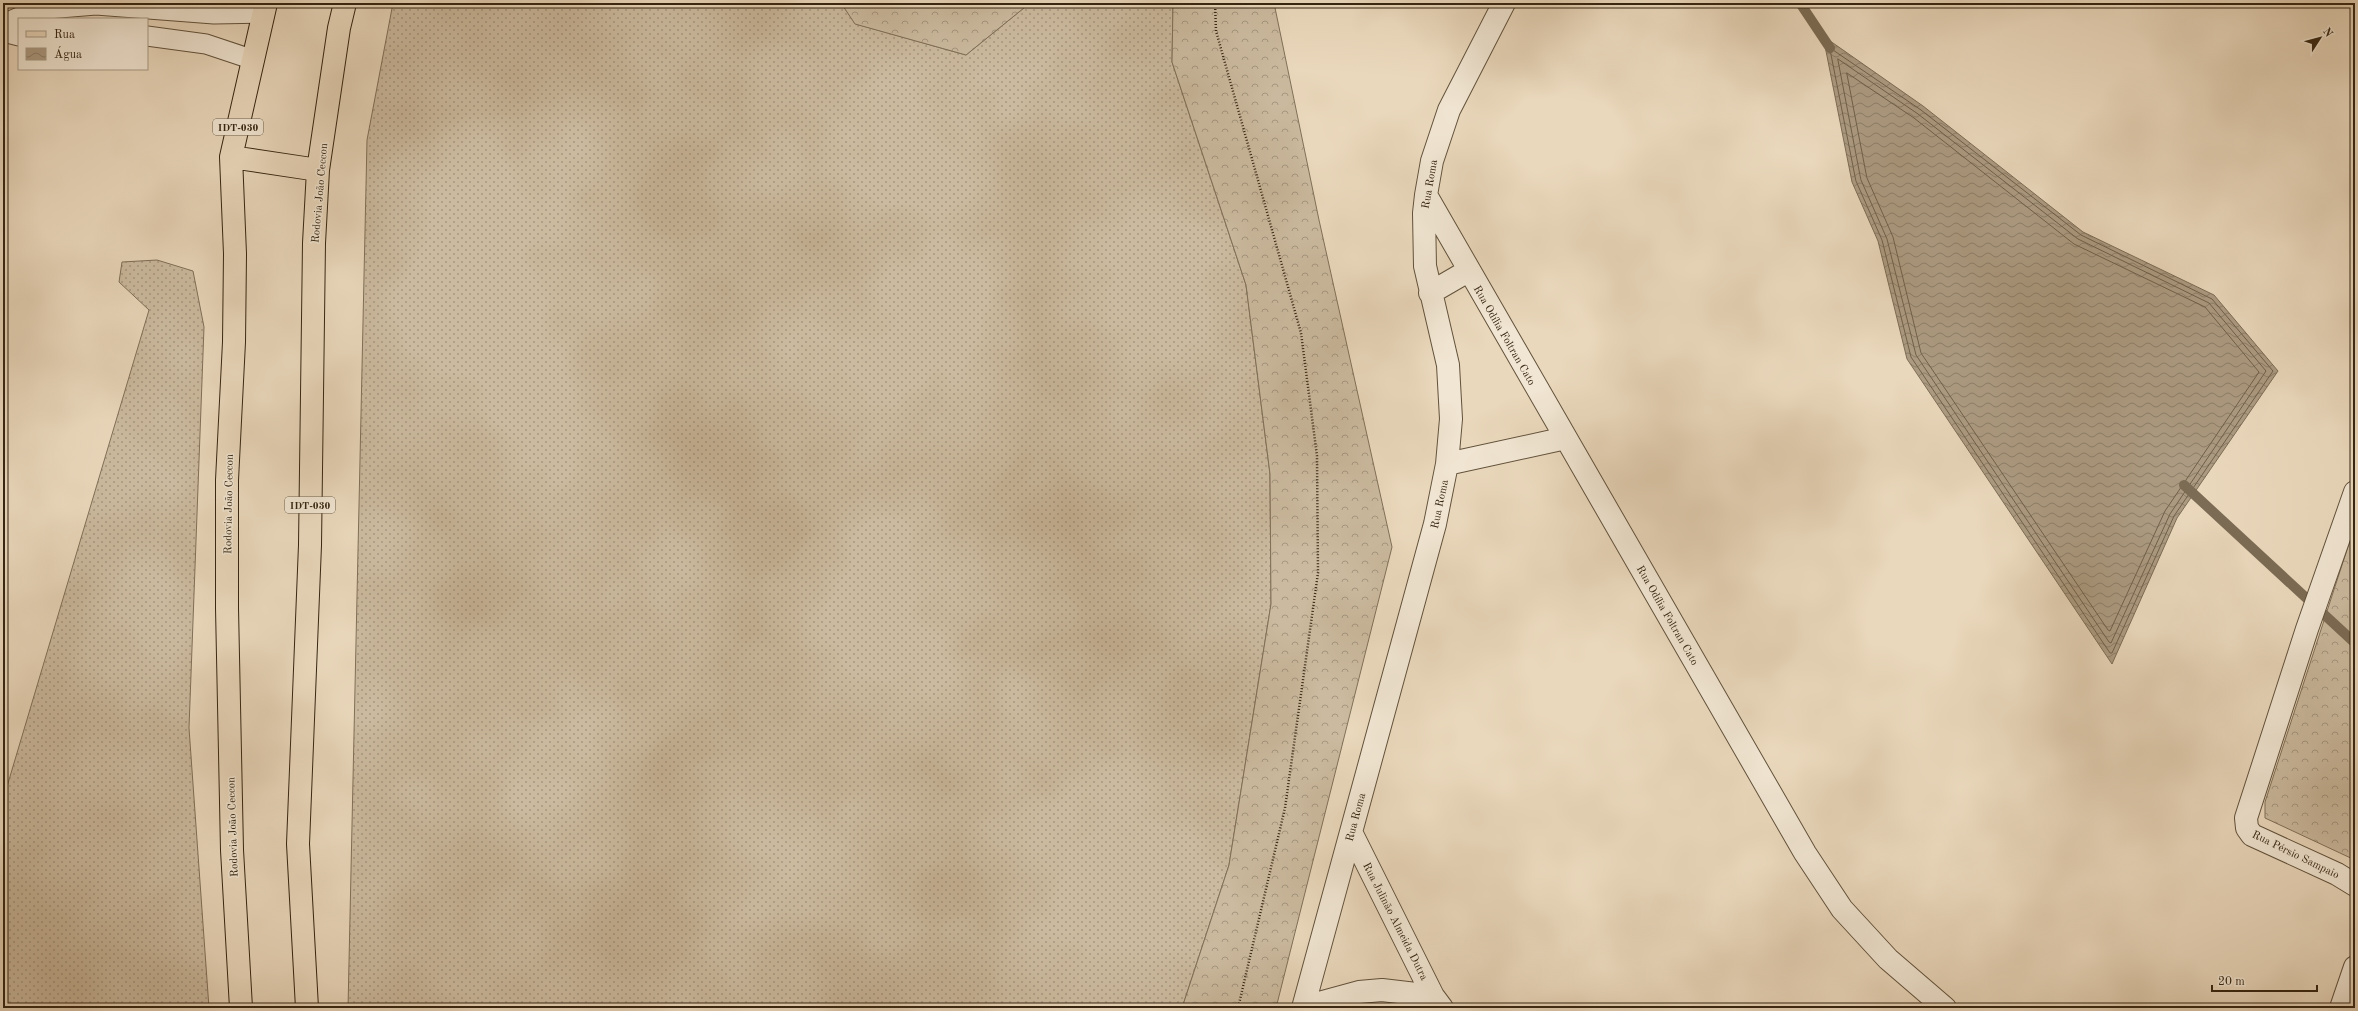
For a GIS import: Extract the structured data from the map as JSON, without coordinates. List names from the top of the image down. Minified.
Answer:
{"streets":{"main road":["IDT-030","Rodovia João Ceccon"],"street":["Rua Roma","Rua Odília Foltran Cato","Rua Pérsio Sampaio","Rua Julinão Almeida Dutra"]},"crossings":[["Rua Roma","Rua Odília Foltran Cato"],["Rua Roma","Rua Julinão Almeida Dutra"]],"legend":["Rua","Água"],"scale_bar":"20 m","north":"top right"}
